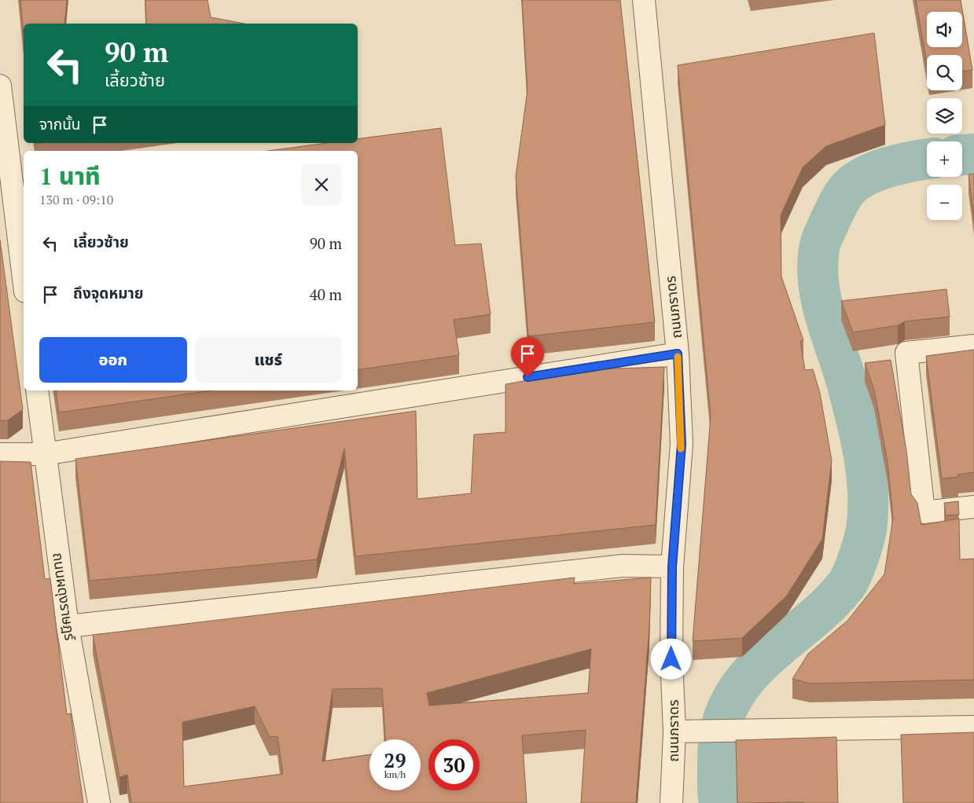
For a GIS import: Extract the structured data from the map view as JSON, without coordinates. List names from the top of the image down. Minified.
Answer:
{"streets":{"street":["ถนนภราดร","ถนนผดุงราษฎร์"]},"page":{"map_buttons":["+","−"],"turn":["90 m","เลี้ยวซ้าย"],"then":"จากนั้น","heading":["1 นาที","130 m · 09:10"],"list":[{"name":"เลี้ยวซ้าย","value":"90 m"},{"name":"ถึงจุดหมาย","value":"40 m"}],"buttons":["ออก","แชร์"],"speed":"29 km/h","limit":"30"}}
